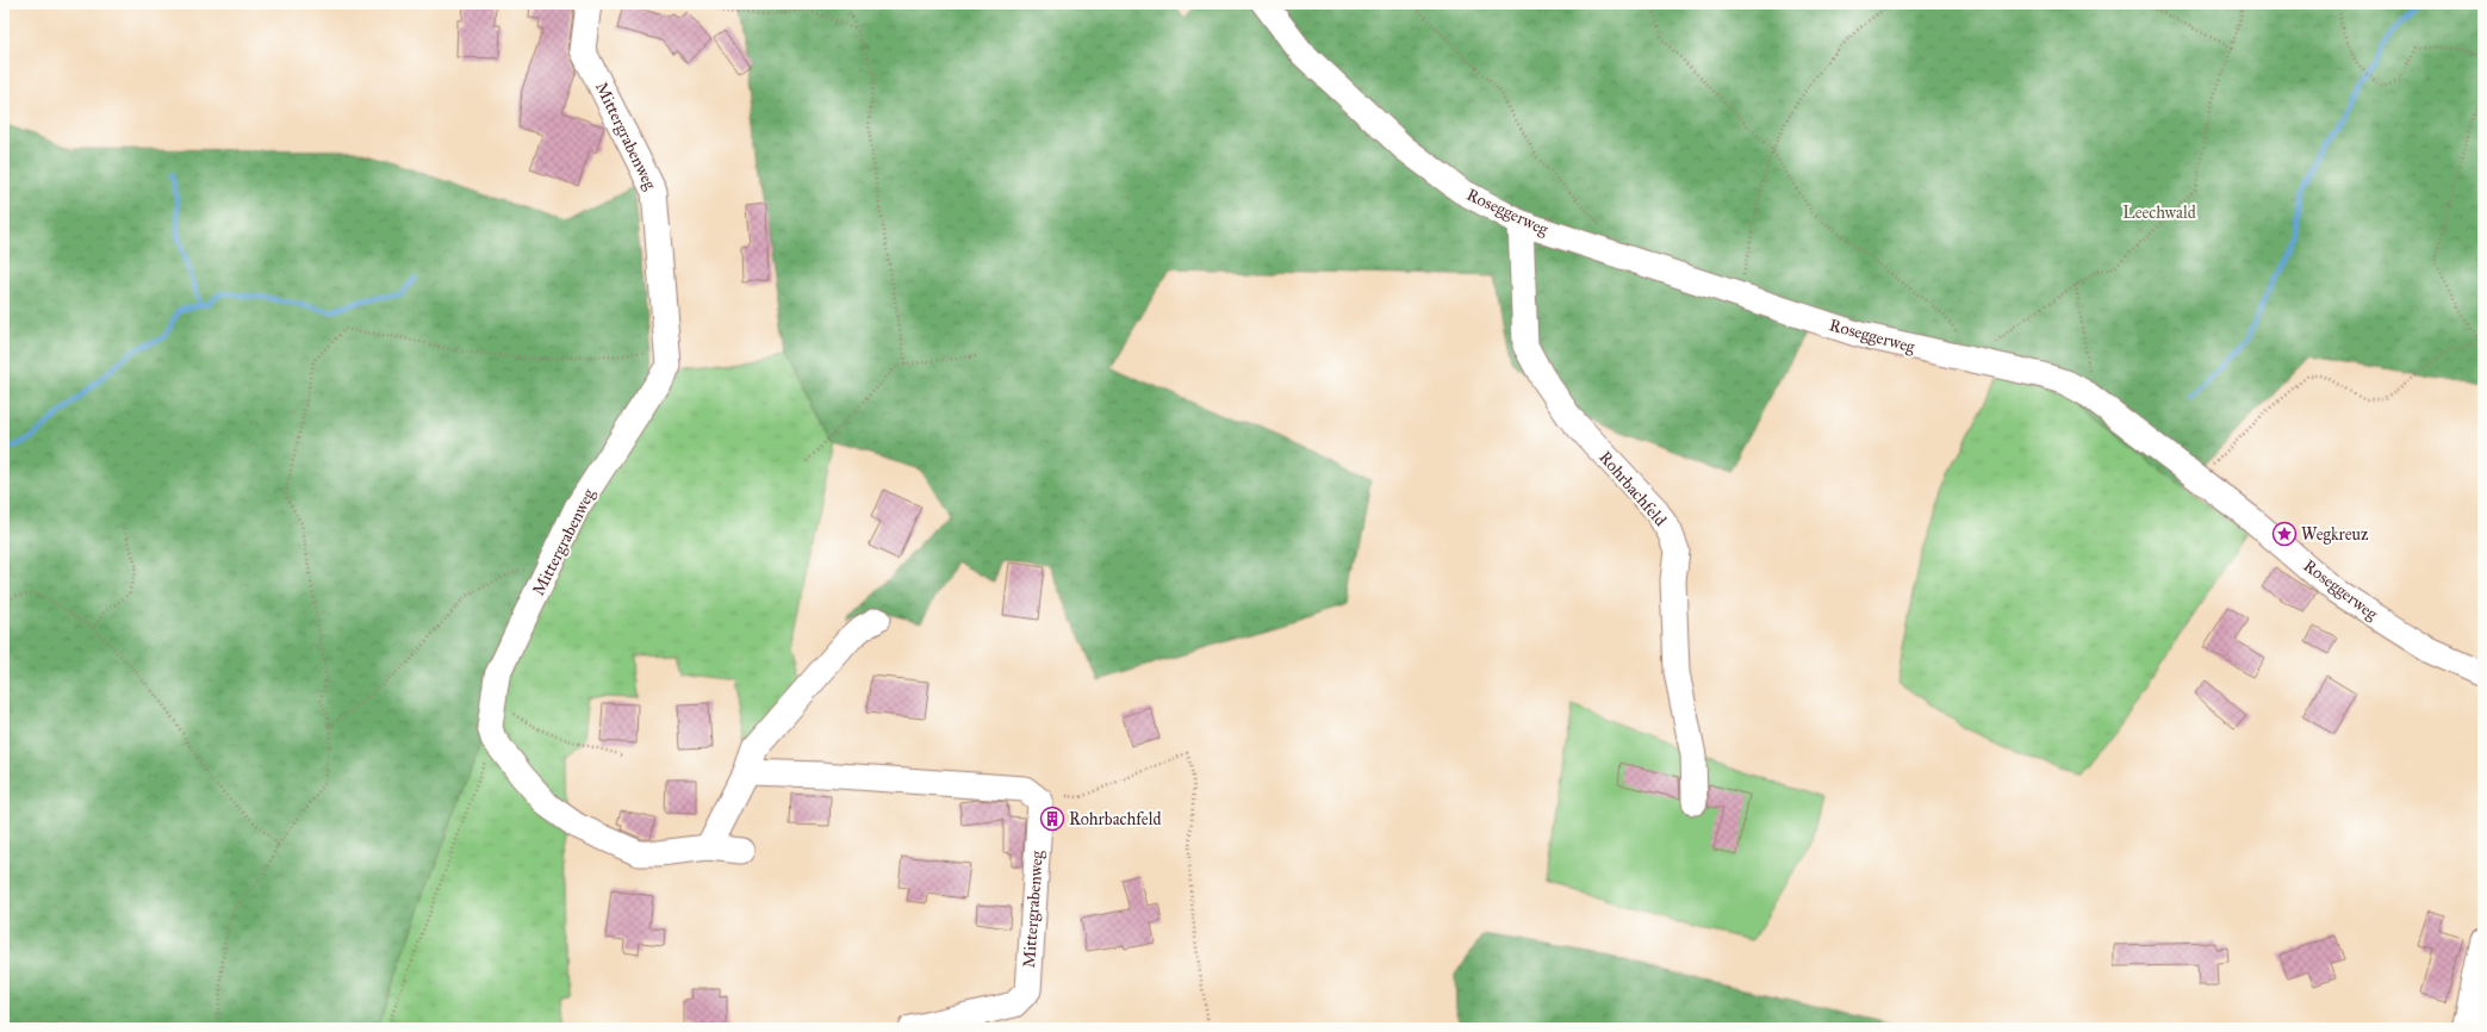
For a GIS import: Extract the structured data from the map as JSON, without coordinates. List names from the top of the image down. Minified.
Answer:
{"streets":{"street":["Mittergrabenweg","Roseggerweg","Rohrbachfeld"]},"crossings":[["Roseggerweg","Rohrbachfeld"]],"parks":["Leechwald"],"places":{"place":["Wegkreuz"],"building":["Rohrbachfeld"]}}
